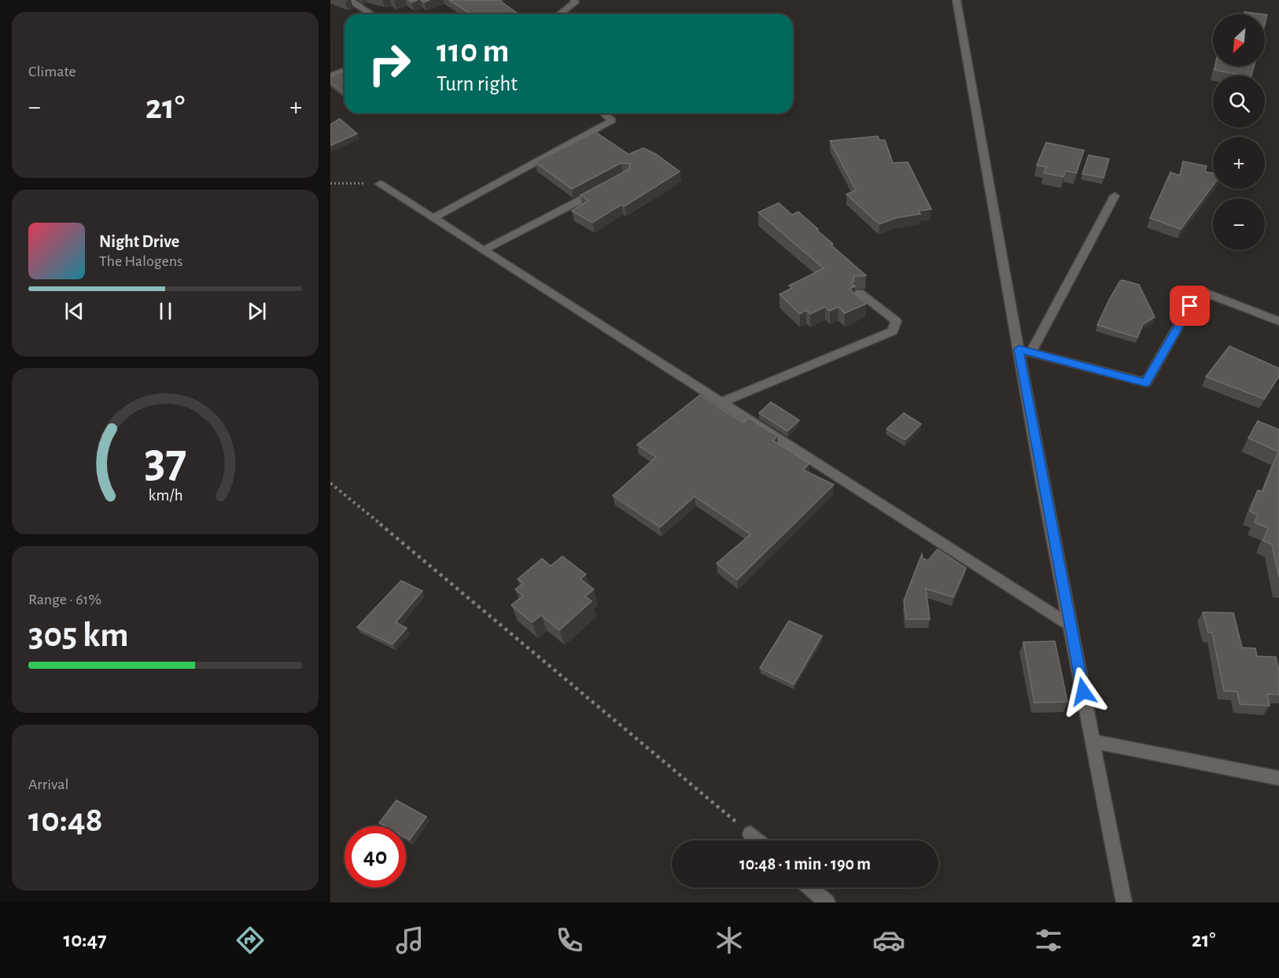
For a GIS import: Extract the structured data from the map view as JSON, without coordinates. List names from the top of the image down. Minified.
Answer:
{"north":"bottom left","page":{"tile":["Climate",["Range · 61%","305 km"],["Arrival","10:48"]],"map_buttons":["+","−"],"turn":["110 m","Turn right"],"heat":["−","21°","+"],"song":["Night Drive","The Halogens"],"limit":"40","trip":"10:48 · 1 min · 190 m","tabs":["10:47","21°"],"gauge":["37","km/h"]}}
